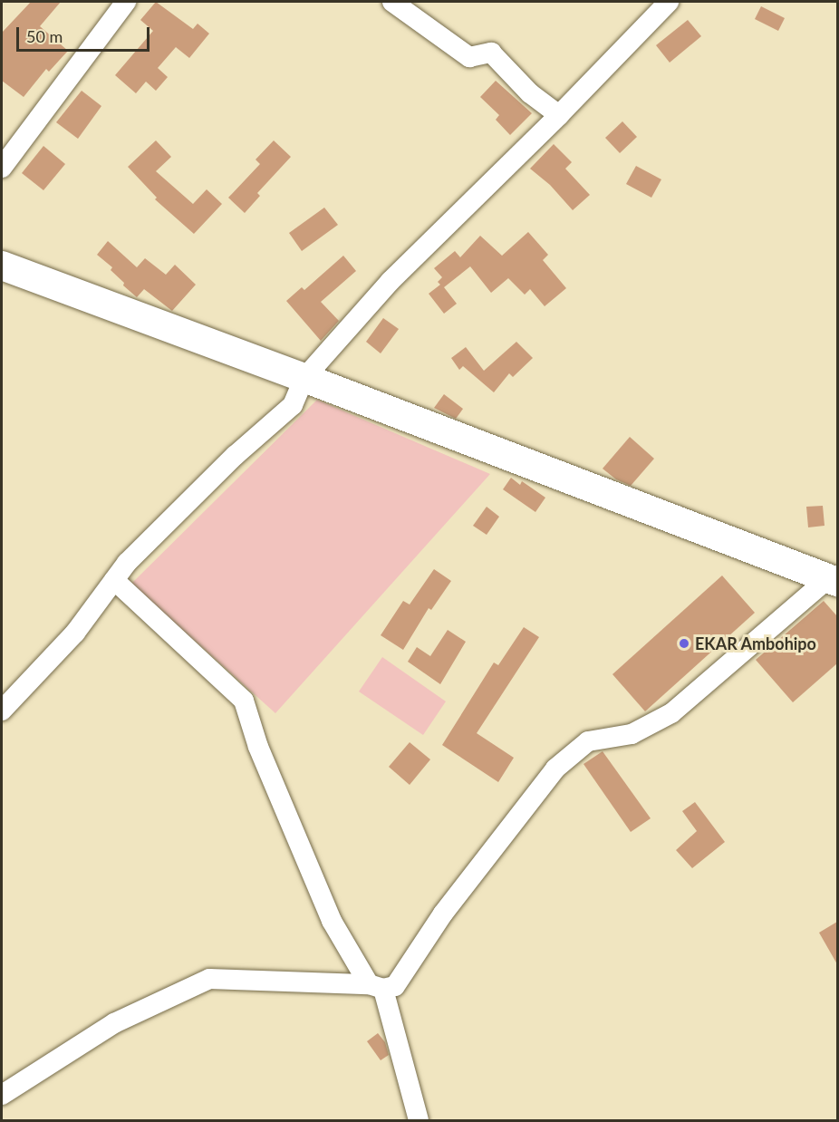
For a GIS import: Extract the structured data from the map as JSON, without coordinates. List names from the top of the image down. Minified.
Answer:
{"places":["EKAR Ambohipo"],"scale_bar":"50 m"}
